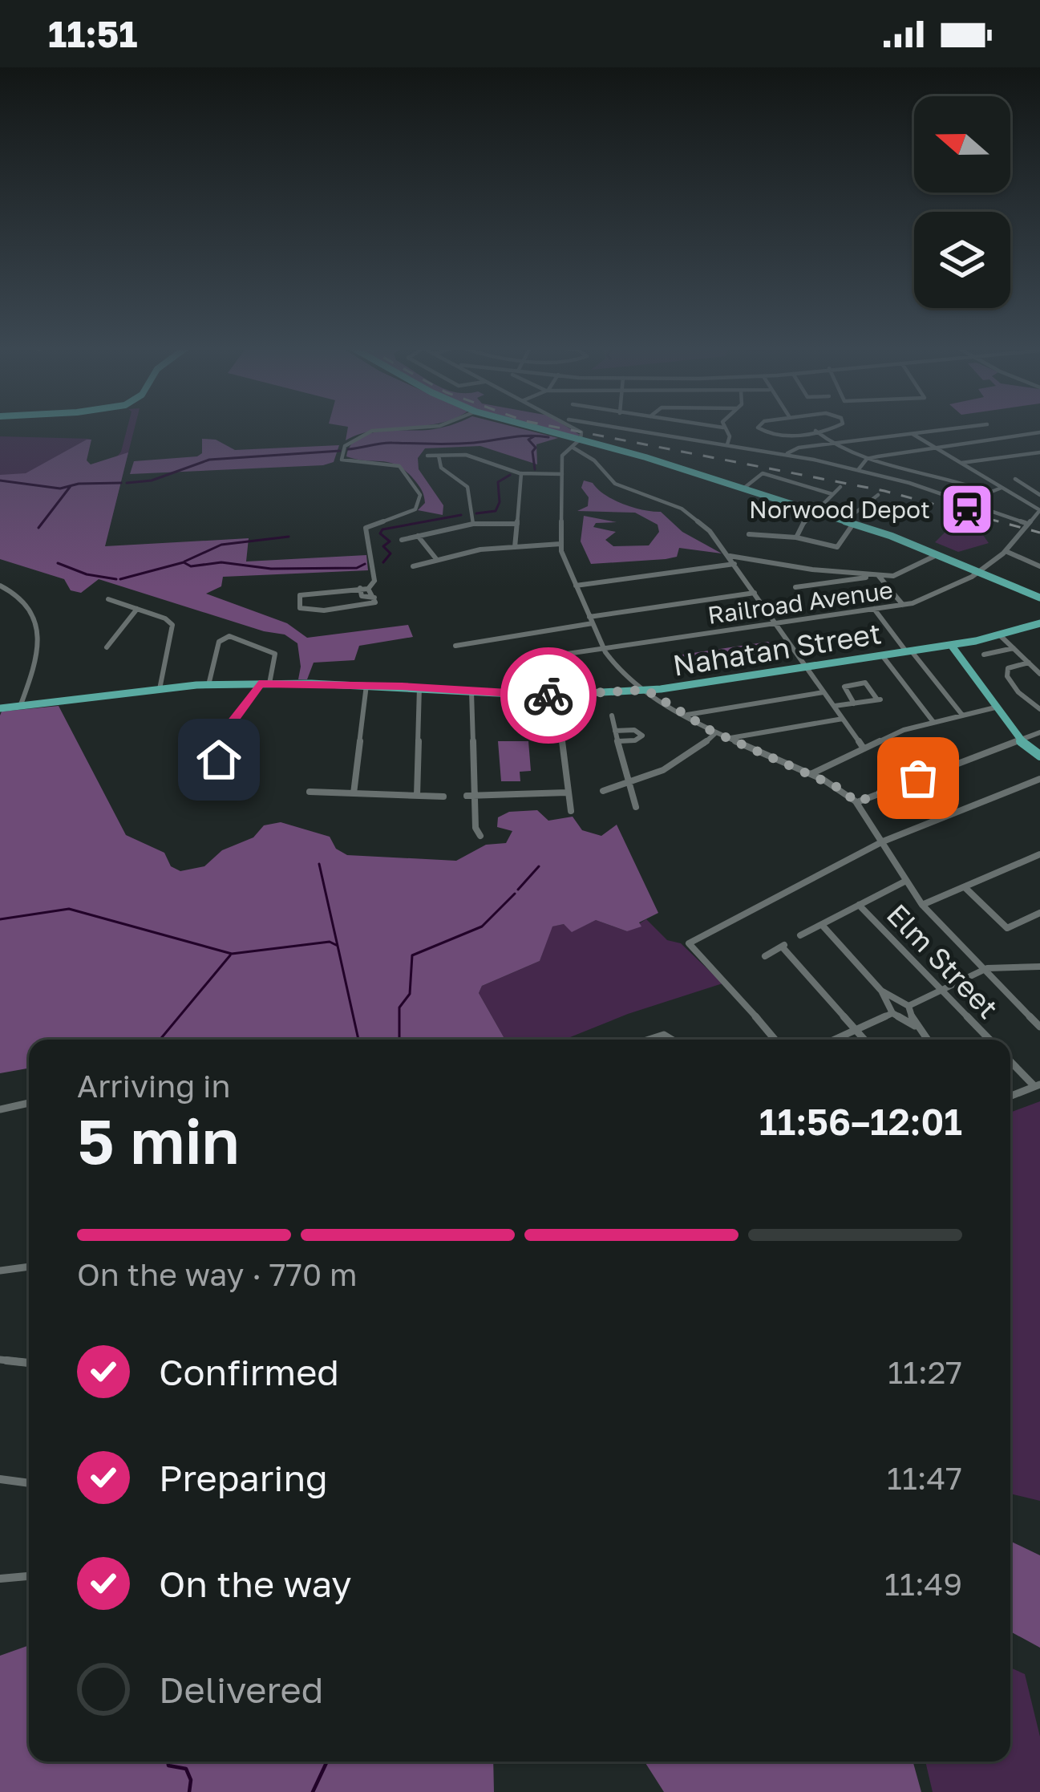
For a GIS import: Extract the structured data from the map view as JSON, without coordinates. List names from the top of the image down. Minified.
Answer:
{"streets":{"main road":["Nahatan Street"],"street":["Railroad Avenue","Elm Street"]},"places":{"station":["Norwood Depot"]},"north":"left","page":{"status":"11:51","heading":["5 min","Arriving in","11:56–12:01"],"bar":"On the way · 770 m","list":[["Confirmed","11:27"],["Preparing","11:47"],["On the way","11:49"],"Delivered"]}}
